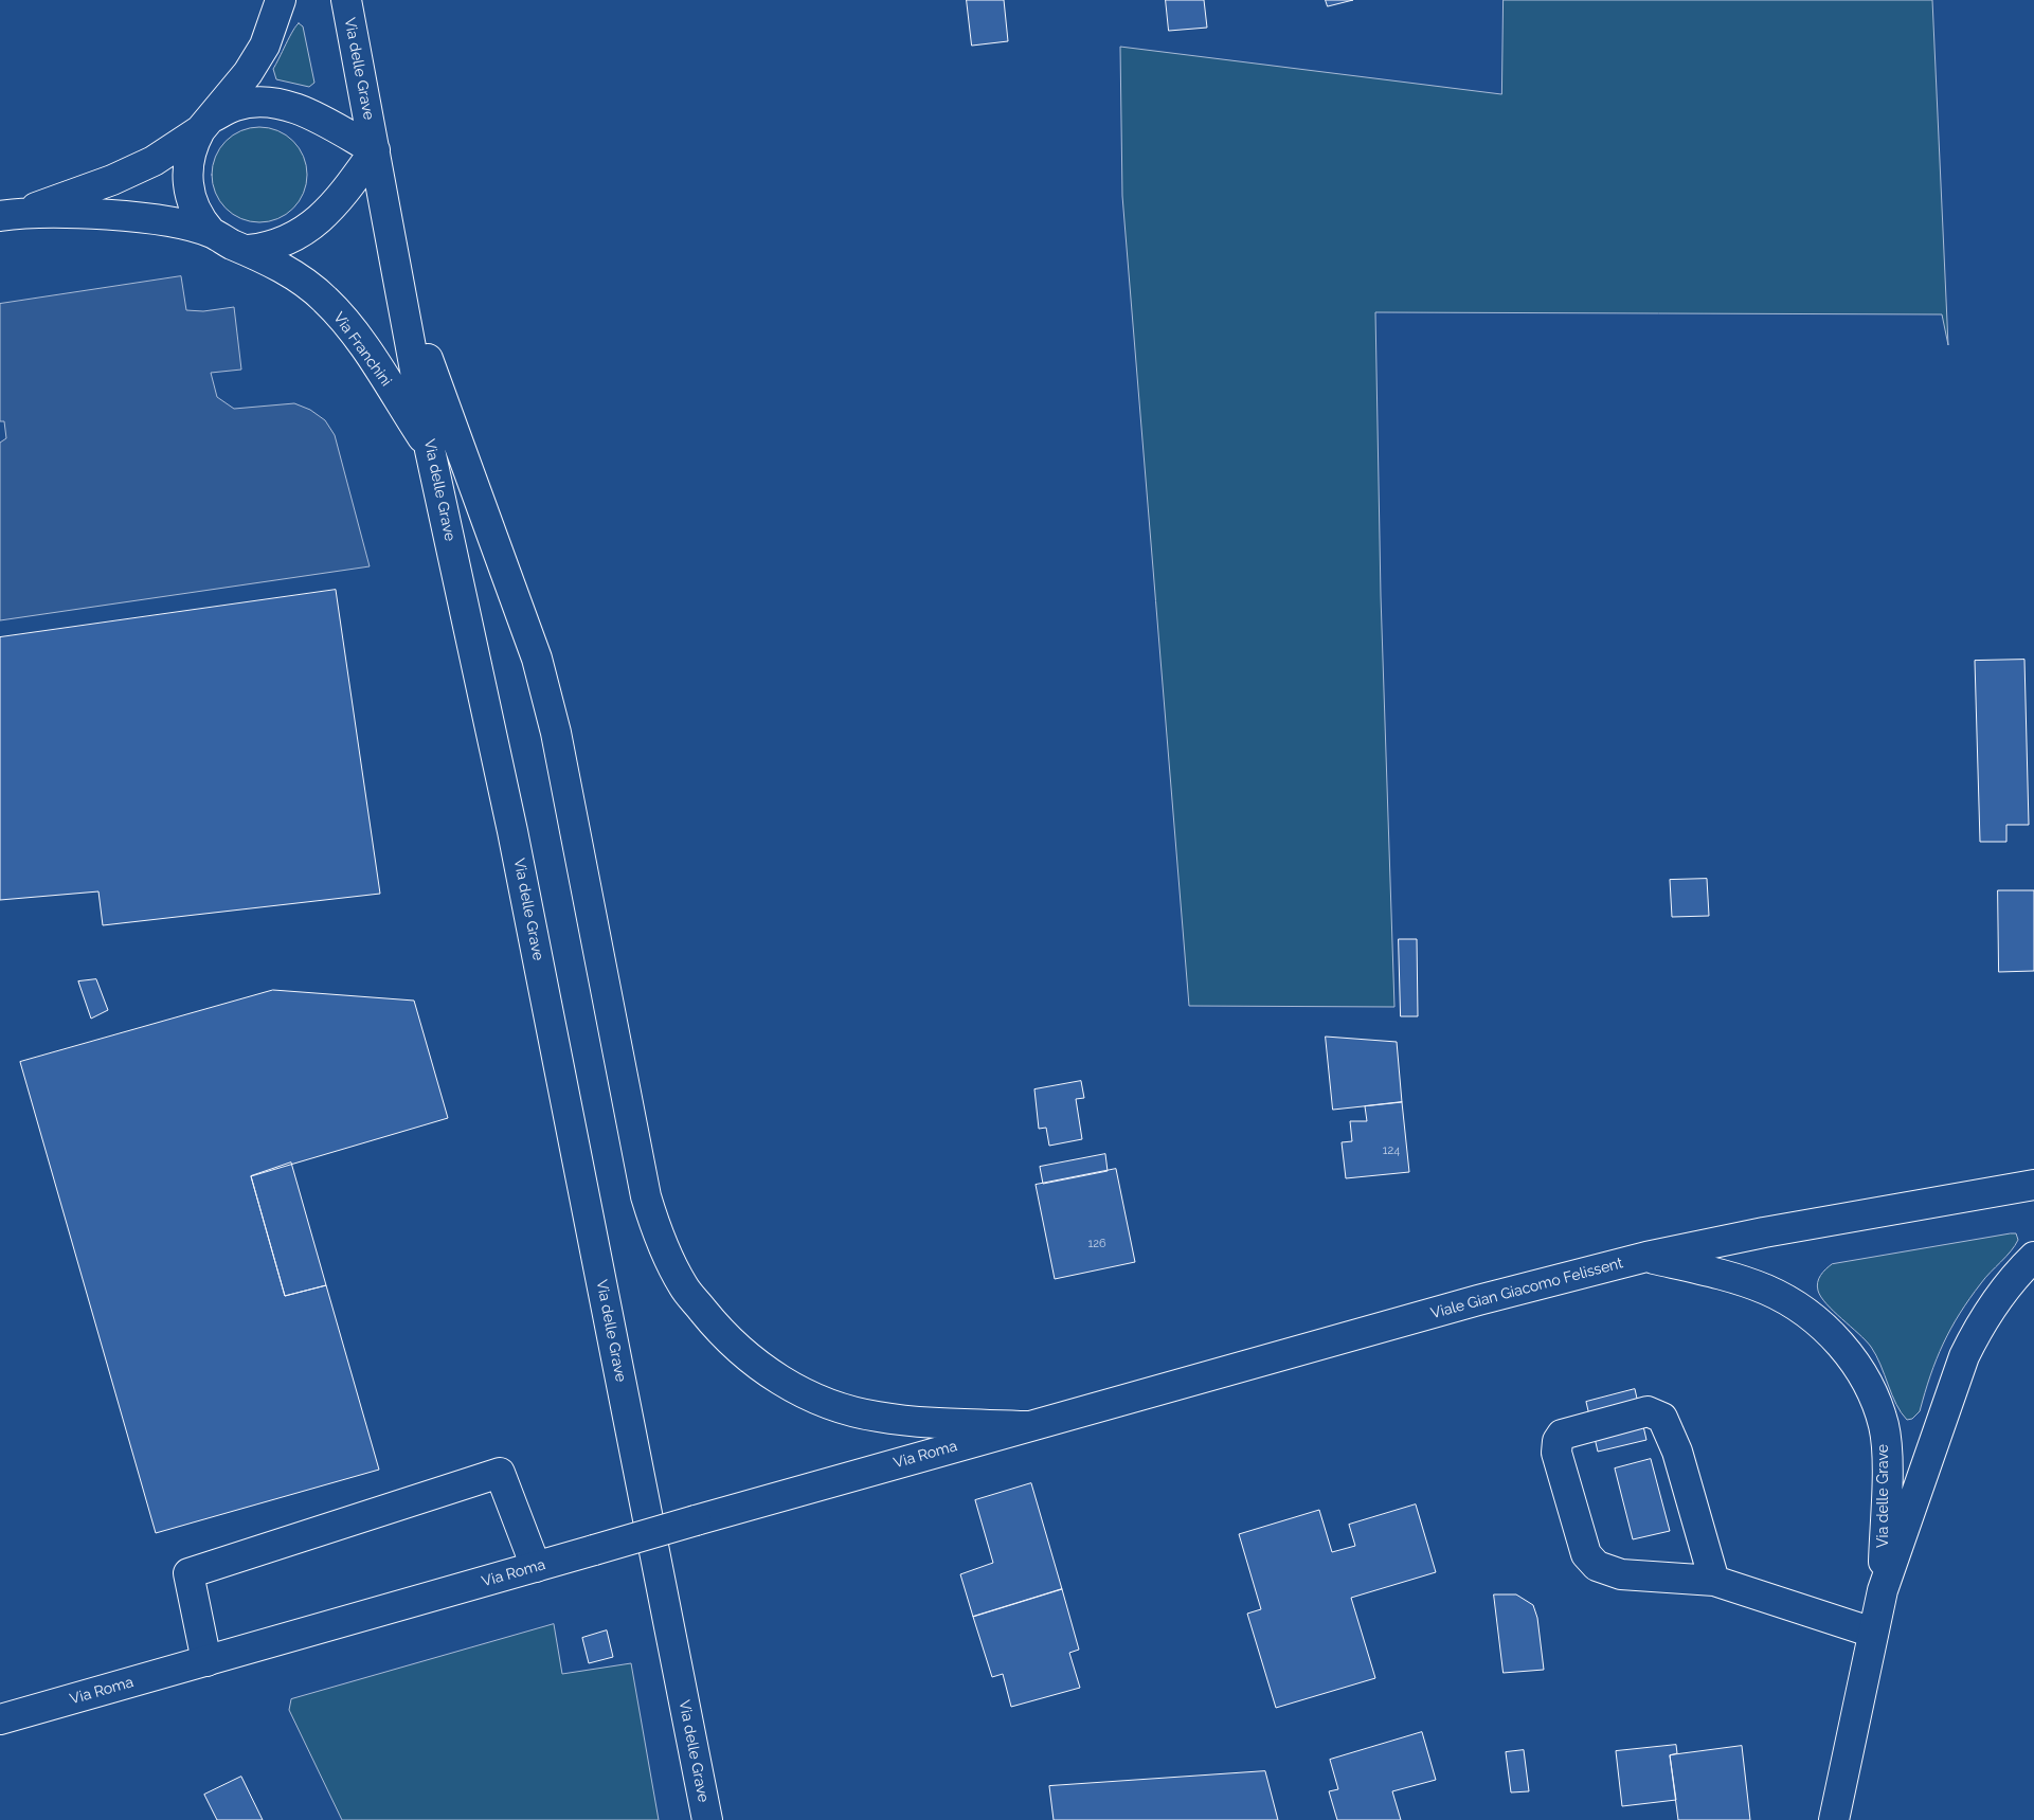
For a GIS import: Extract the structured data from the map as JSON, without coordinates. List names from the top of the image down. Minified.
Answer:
{"streets":{"main road":["Via delle Grave","Via Franchini","Viale Gian Giacomo Felissent","Via Roma"]},"crossings":[["Via delle Grave","Via Franchini"],["Via delle Grave","Viale Gian Giacomo Felissent"],["Viale Gian Giacomo Felissent","Via Roma"]],"house_numbers":["124","126"]}
